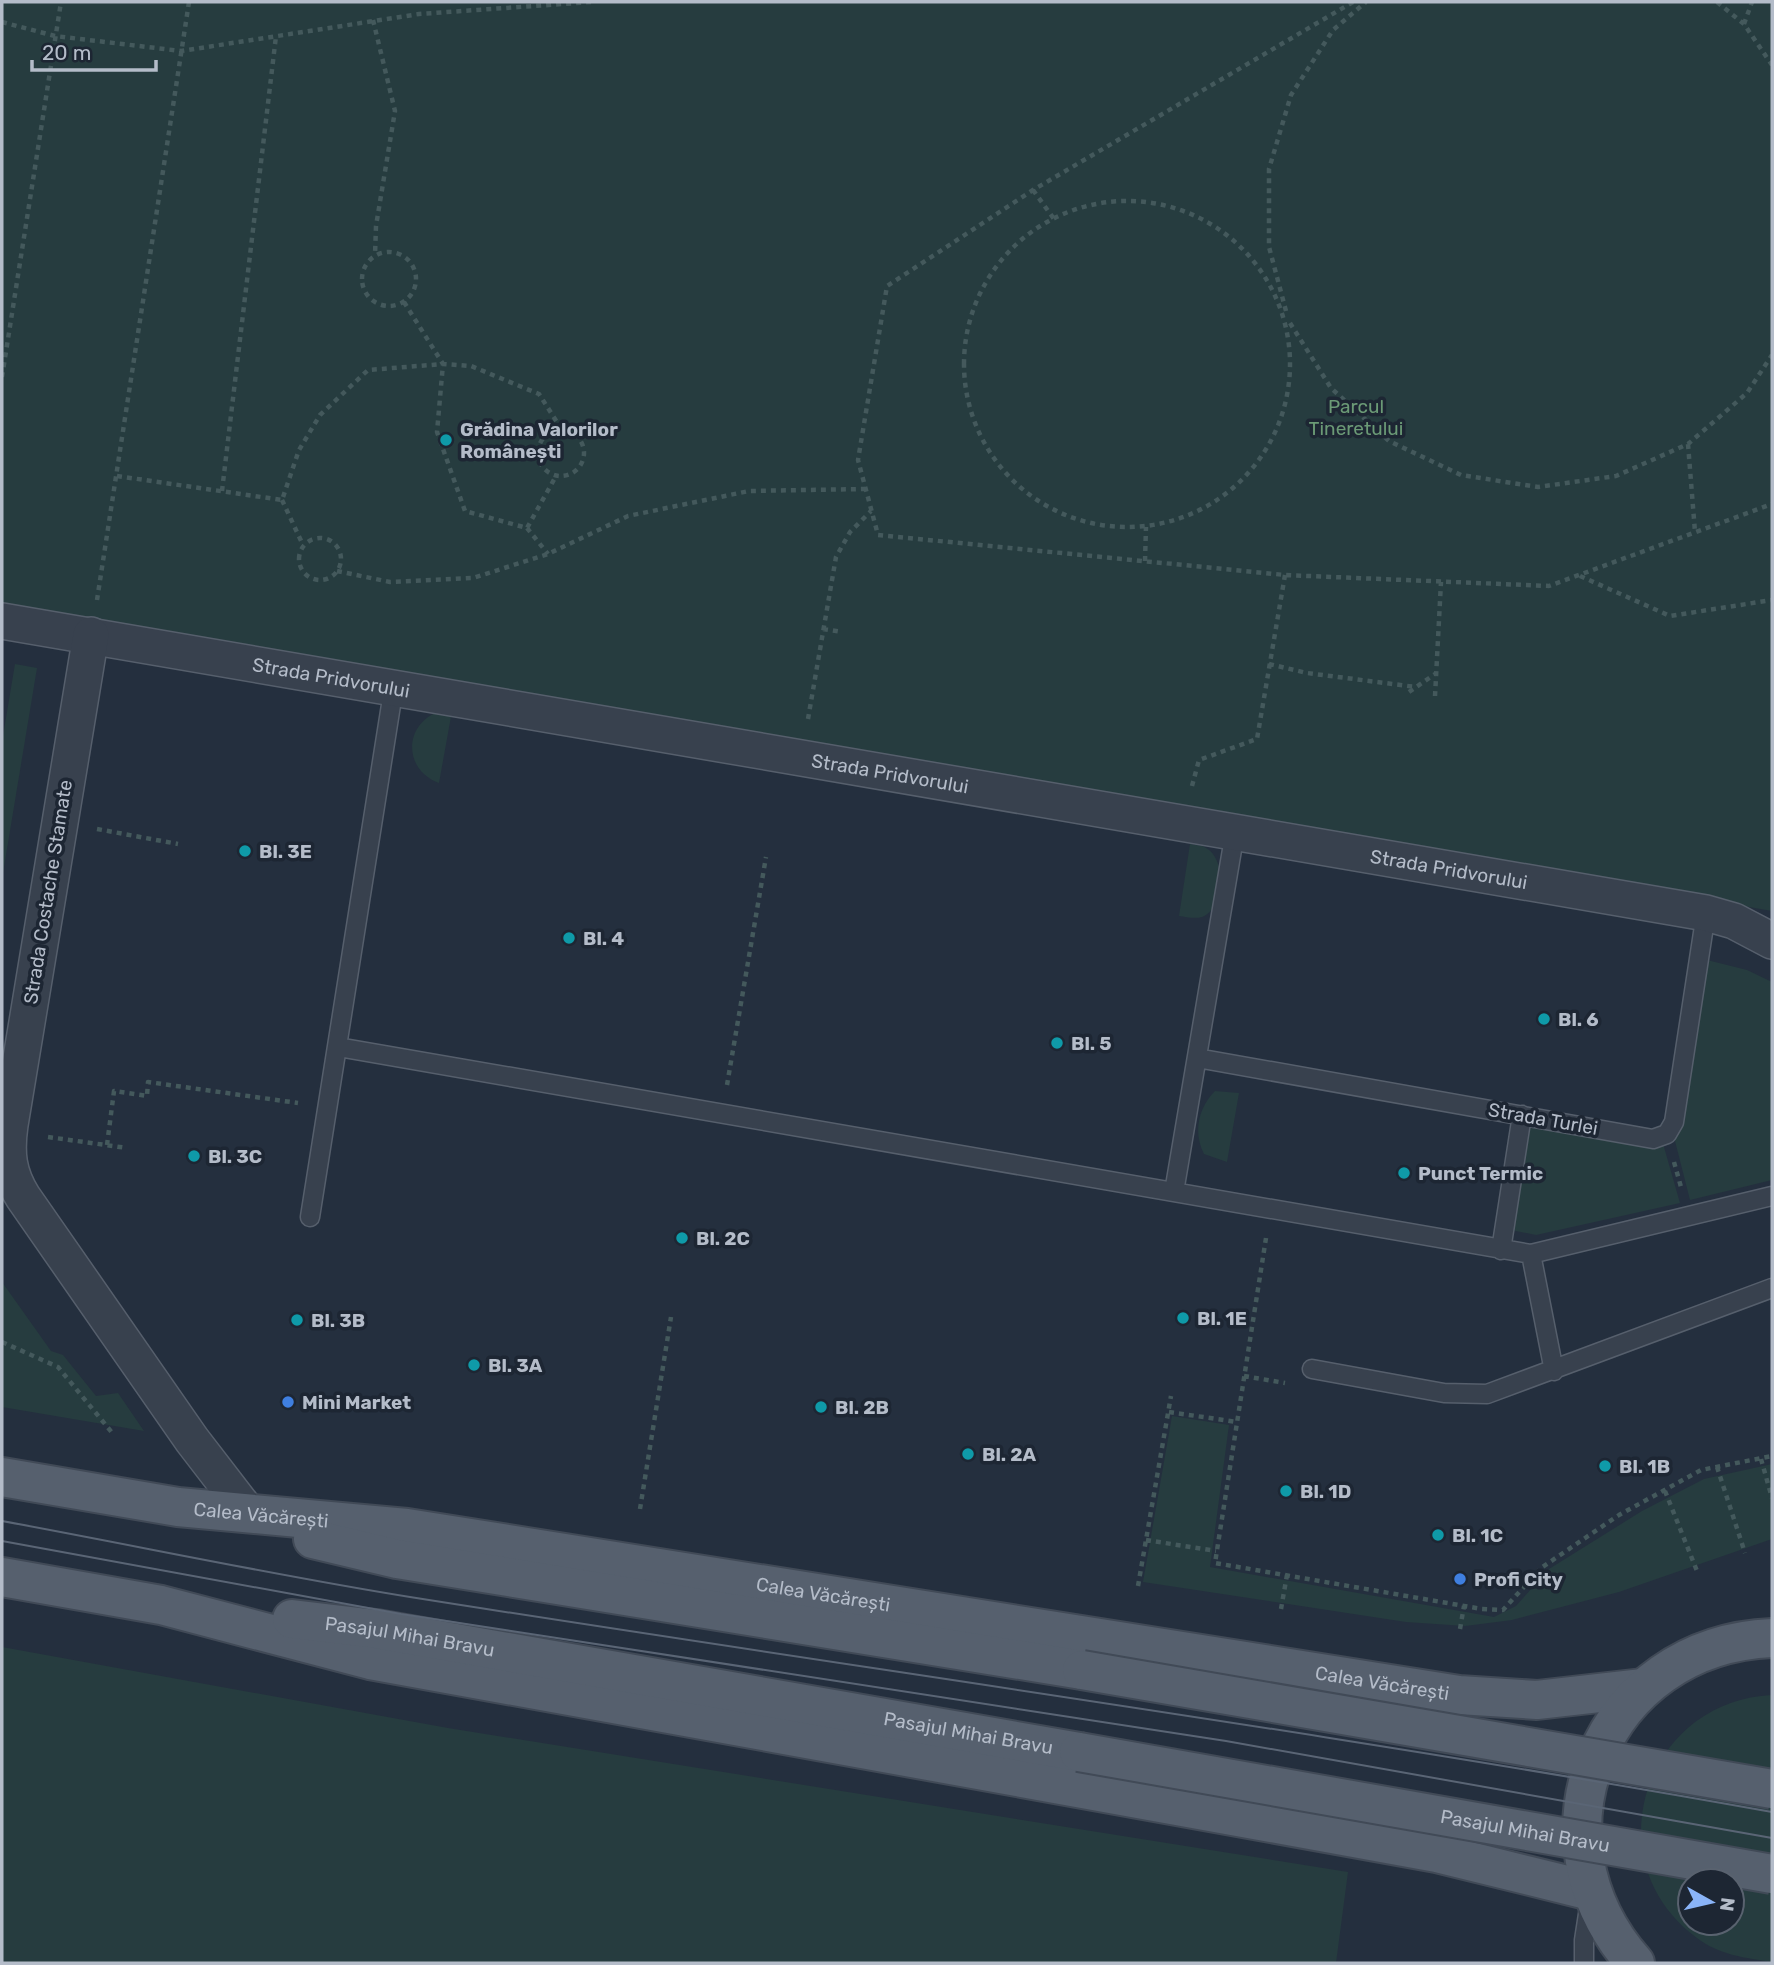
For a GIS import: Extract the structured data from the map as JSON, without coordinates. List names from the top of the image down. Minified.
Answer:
{"streets":{"main road":["Calea Văcărești","Pasajul Mihai Bravu"],"street":["Strada Pridvorului","Strada Costache Stamate"],"lane":["Strada Turlei"]},"crossings":[["Strada Pridvorului","Strada Costache Stamate"],["Strada Costache Stamate","Calea Văcărești"]],"parks":["Parcul Tineretului"],"places":["Grădina Valorilor Românești","Bl. 3E","Bl. 4","Bl. 6","Bl. 5","Bl. 3C","Punct Termic","Bl. 2C","Bl. 1E","Bl. 3B","Bl. 3A","Mini Market","Bl. 2B","Bl. 2A","Bl. 1B","Bl. 1D","Bl. 1C","Profi City"],"scale_bar":"20 m","north":"right"}
